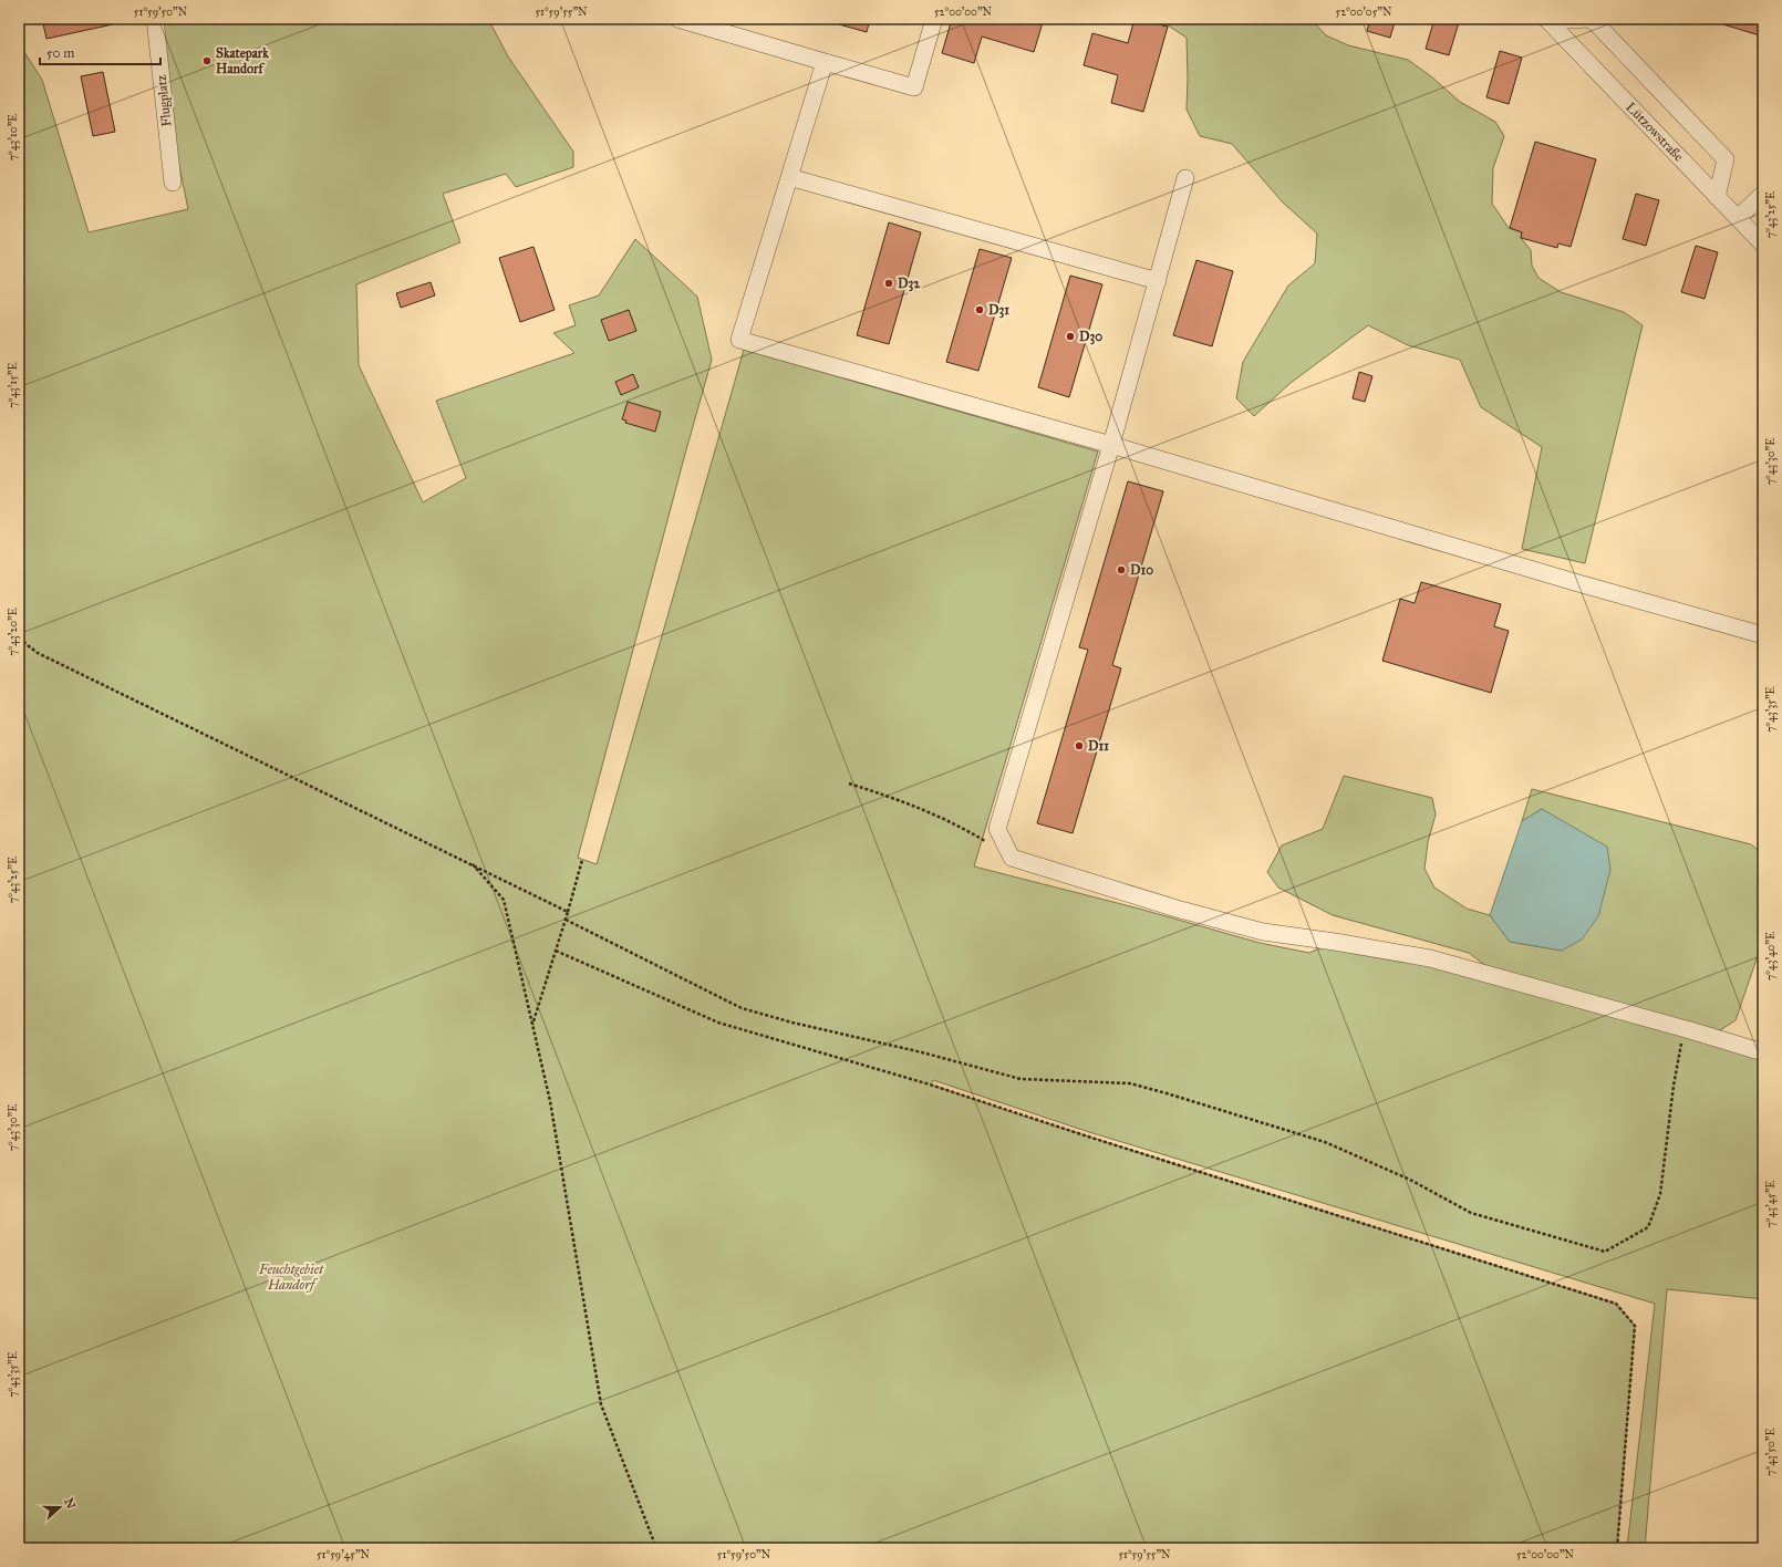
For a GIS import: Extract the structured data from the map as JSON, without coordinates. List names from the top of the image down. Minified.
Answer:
{"streets":{"street":["Flugplatz","Lützowstraße"]},"parks":["Feuchtgebiet Handorf"],"places":["Skatepark Handorf","D32","D31","D30","D10","D11"],"scale_bar":"50 m","north":"right","coordinates":["51°59'50\"N","51°59'55\"N","52°00'00\"N","52°00'05\"N","7°43'10\"E","7°43'25\"E","7°43'15\"E","7°43'30\"E","7°43'20\"E","7°43'35\"E","7°43'40\"E","7°43'45\"E","7°43'50\"E","51°59'45\"N"]}
